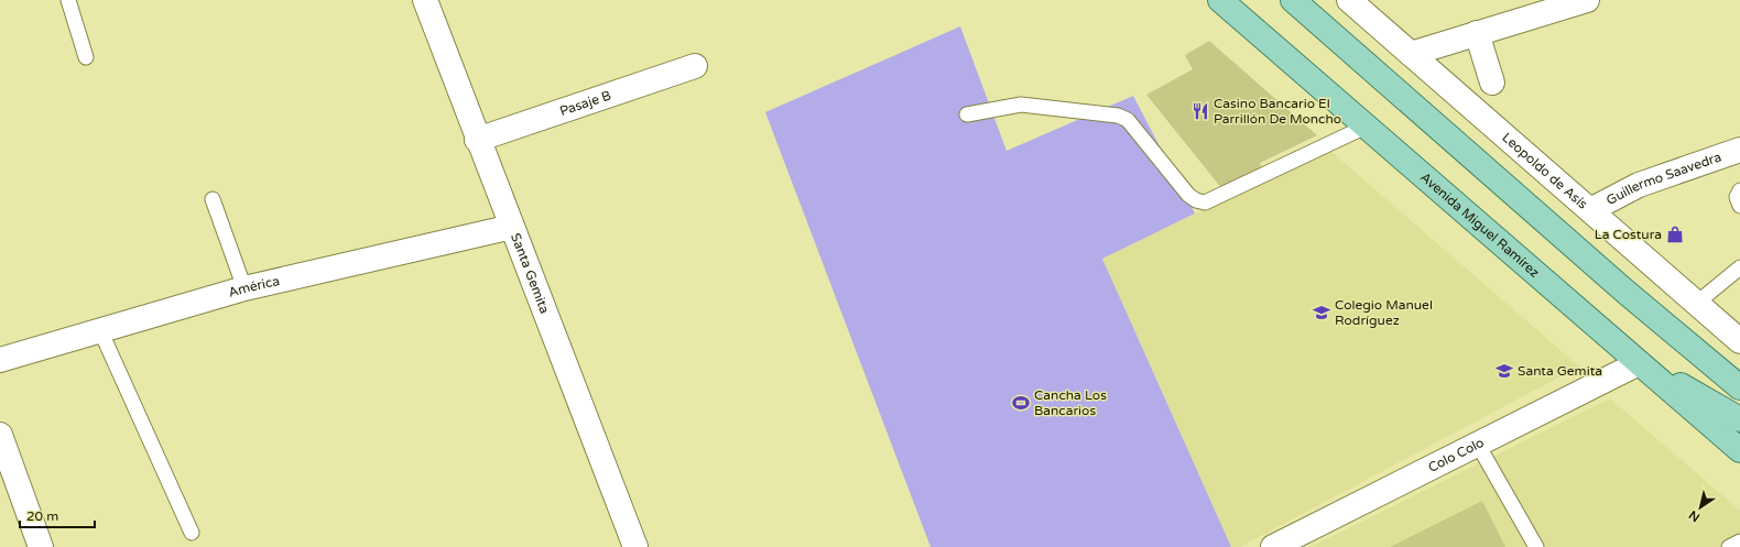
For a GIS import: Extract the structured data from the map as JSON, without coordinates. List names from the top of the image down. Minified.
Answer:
{"streets":{"main road":["Avenida Miguel Ramírez"],"street":["Pasaje B","Leopoldo de Asís","Guillermo Saavedra","Santa Gemita","América","Colo Colo"]},"crossings":[["Pasaje B","Santa Gemita"],["Leopoldo de Asís","Guillermo Saavedra"],["Avenida Miguel Ramírez","Colo Colo"],["Santa Gemita","América"]],"places":{"restaurant":["Casino Bancario El Parrillón De Moncho"],"shop":["La Costura"],"school or university":["Colegio Manuel Rodríguez","Santa Gemita"],"sports":["Cancha Los Bancarios"]},"scale_bar":"20 m","north":"bottom left"}
